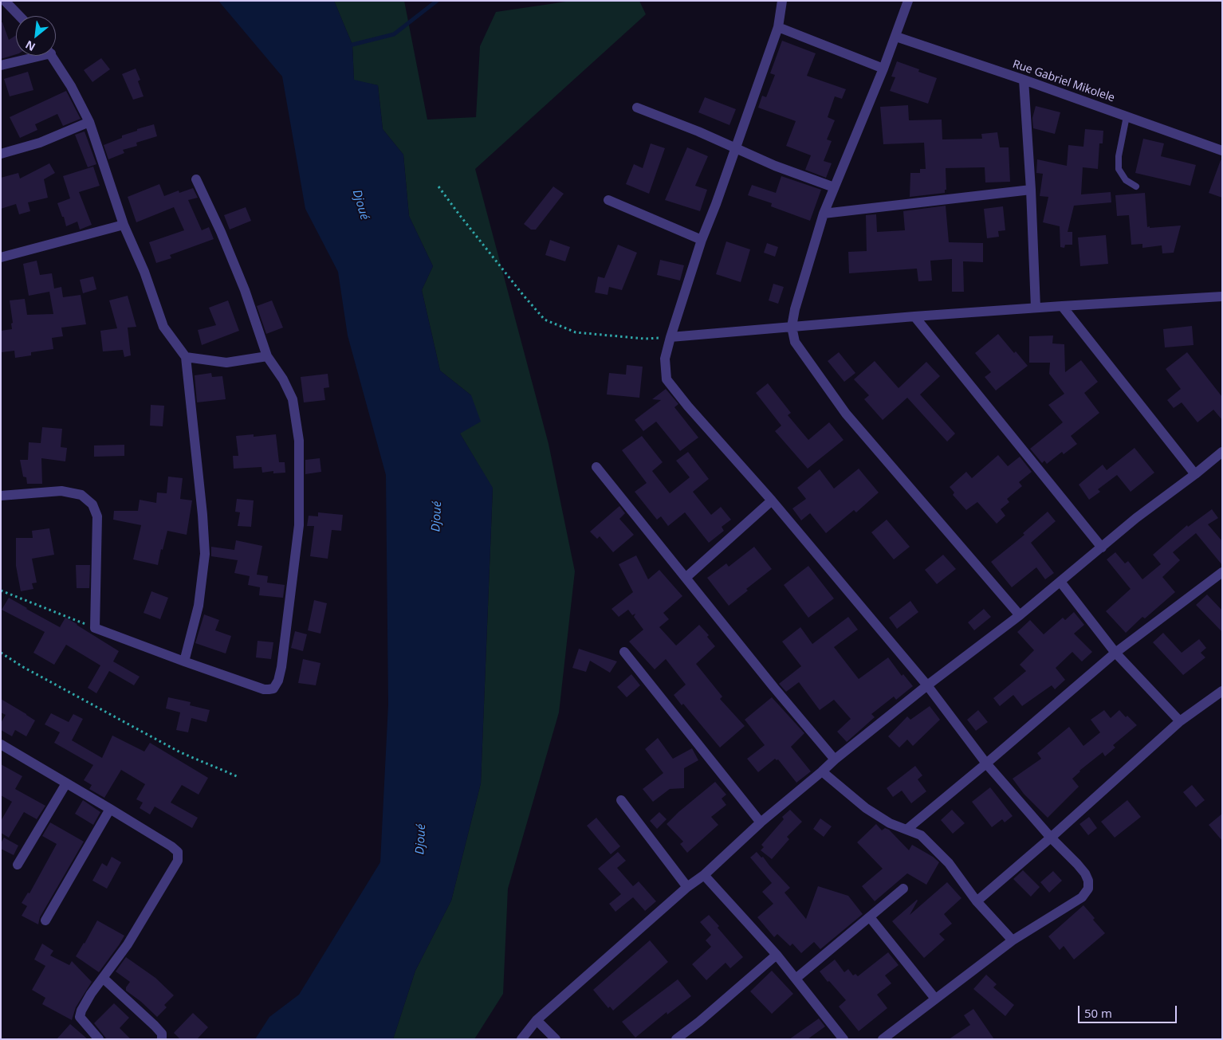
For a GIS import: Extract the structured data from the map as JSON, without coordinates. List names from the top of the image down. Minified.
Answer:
{"streets":{"street":["Rue Gabriel Mikolele"]},"water":["Djoué"],"scale_bar":"50 m","north":"bottom left"}
